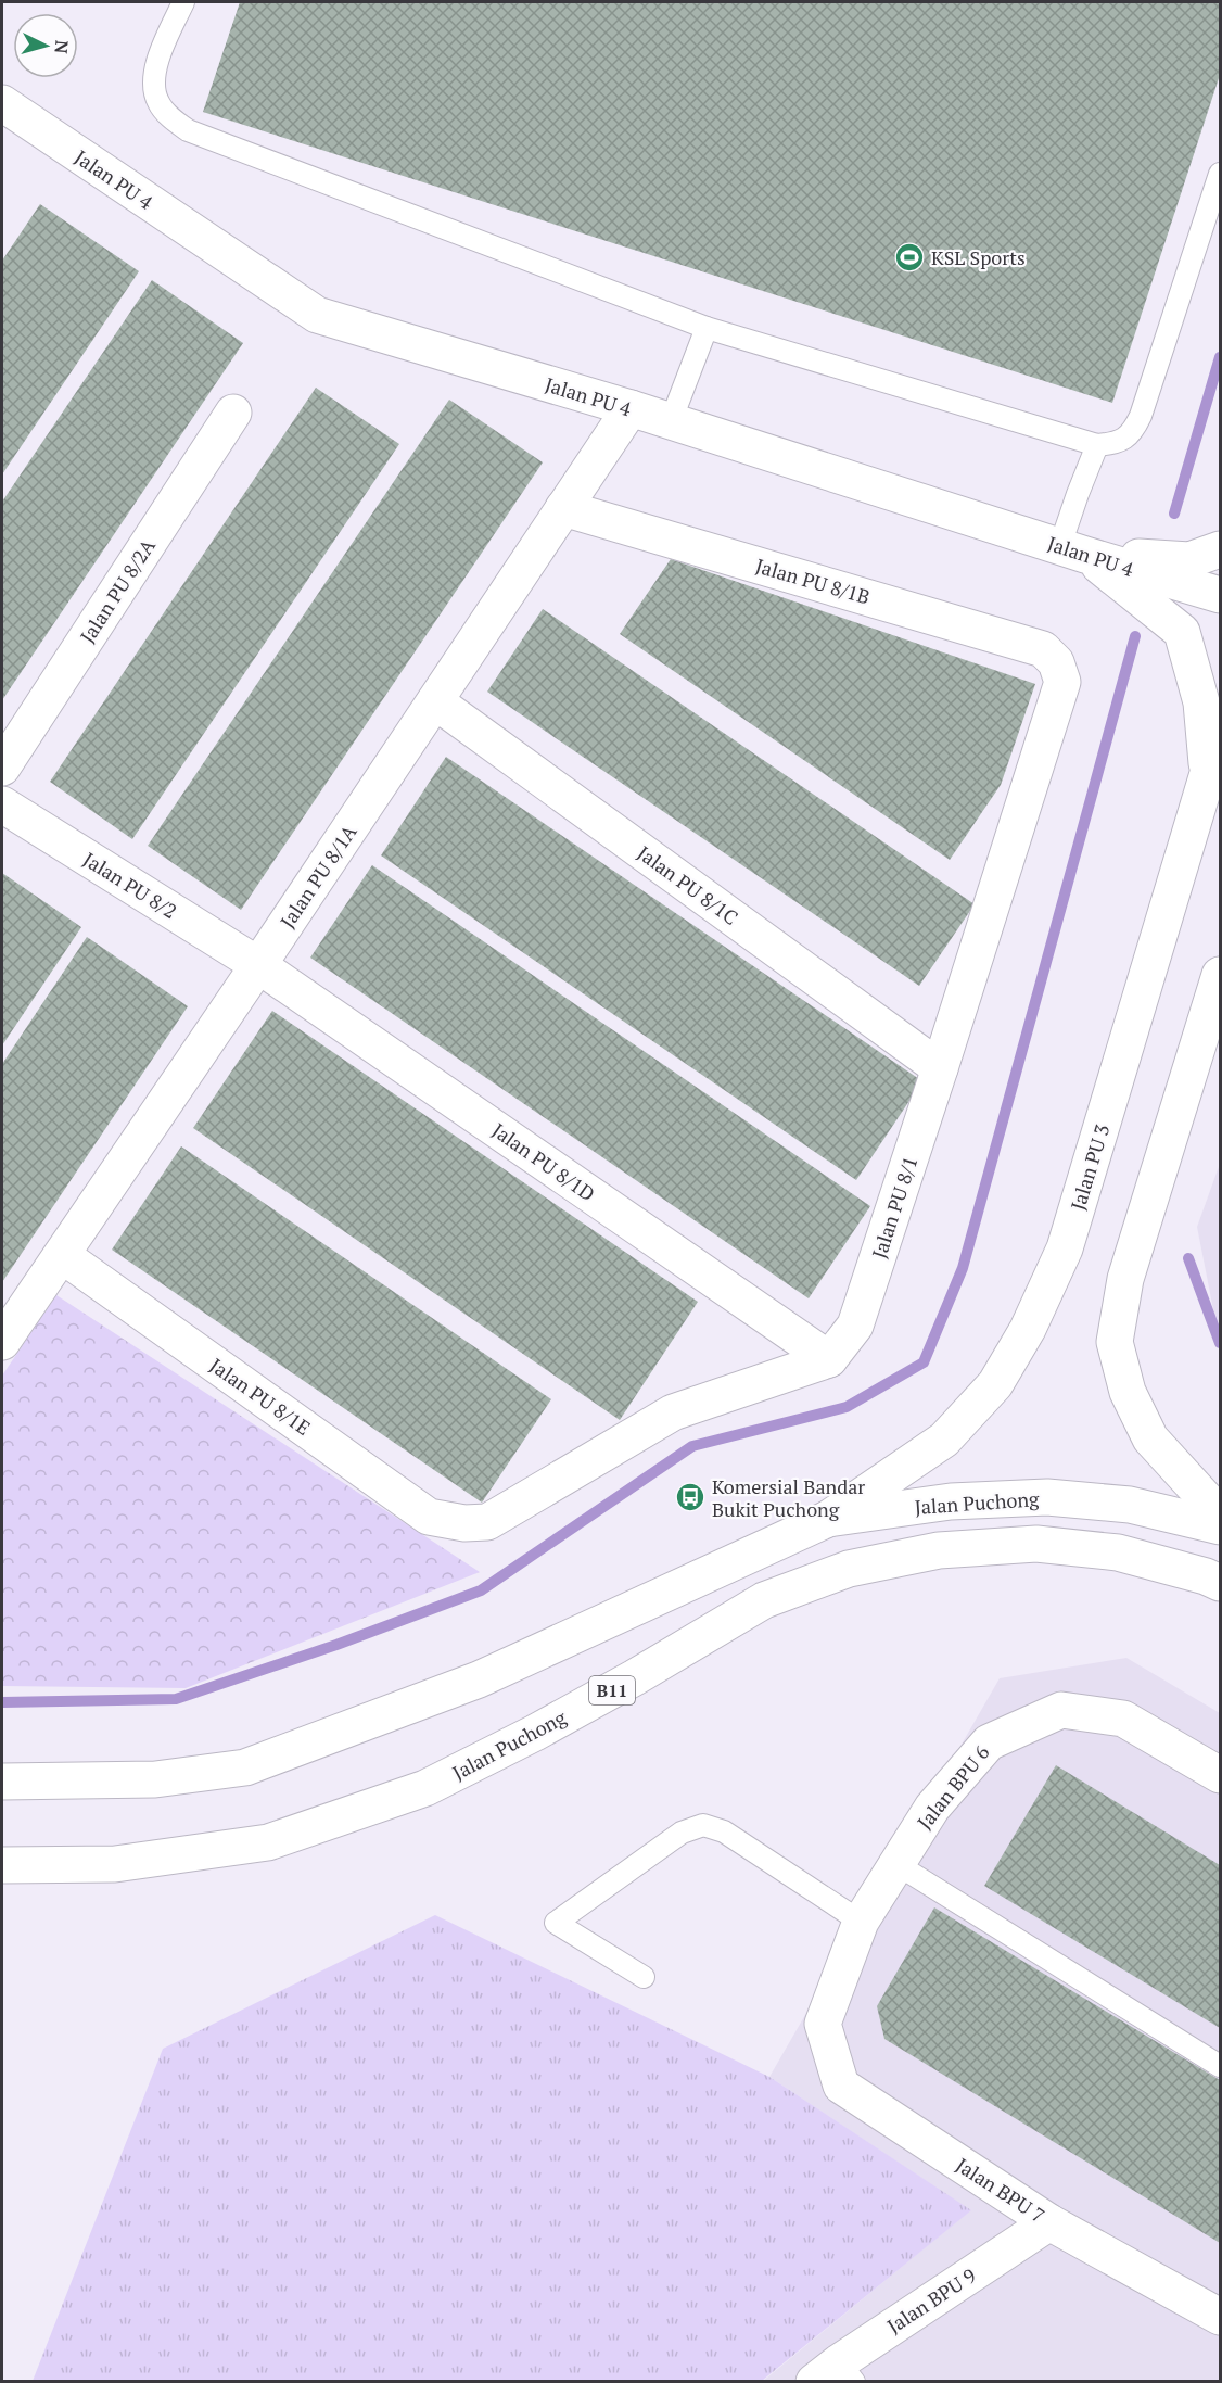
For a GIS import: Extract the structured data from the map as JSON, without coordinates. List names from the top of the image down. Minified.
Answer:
{"streets":{"street":["Jalan PU 4","Jalan PU 8/1B","Jalan PU 8/2A","Jalan PU 8/1A","Jalan PU 8/2","Jalan PU 8/1C","Jalan PU 8/1D","Jalan PU 3","Jalan PU 8/1","Jalan PU 8/1E","Jalan Puchong","B11","Jalan BPU 6","Jalan BPU 7","Jalan BPU 9"]},"crossings":[["Jalan PU 4","Jalan PU 8/1A"],["Jalan PU 8/1B","Jalan PU 8/1A"],["Jalan PU 8/1B","Jalan PU 8/1"],["Jalan PU 8/1A","Jalan PU 8/2"],["Jalan PU 8/1A","Jalan PU 8/1C"],["Jalan PU 8/1A","Jalan PU 8/1D"],["Jalan PU 8/1A","Jalan PU 8/1E"],["Jalan PU 8/2","Jalan PU 8/1D"],["Jalan PU 8/1C","Jalan PU 8/1"],["Jalan PU 8/1D","Jalan PU 8/1"],["Jalan PU 8/1D","Jalan PU 8/1E"],["Jalan PU 3","Jalan Puchong"],["Jalan PU 8/1","Jalan PU 8/1E"],["Jalan BPU 6","Jalan BPU 7"],["Jalan BPU 7","Jalan BPU 9"]],"places":{"sports":["KSL Sports"],"bus stop":["Komersial Bandar Bukit Puchong"]},"north":"right"}
